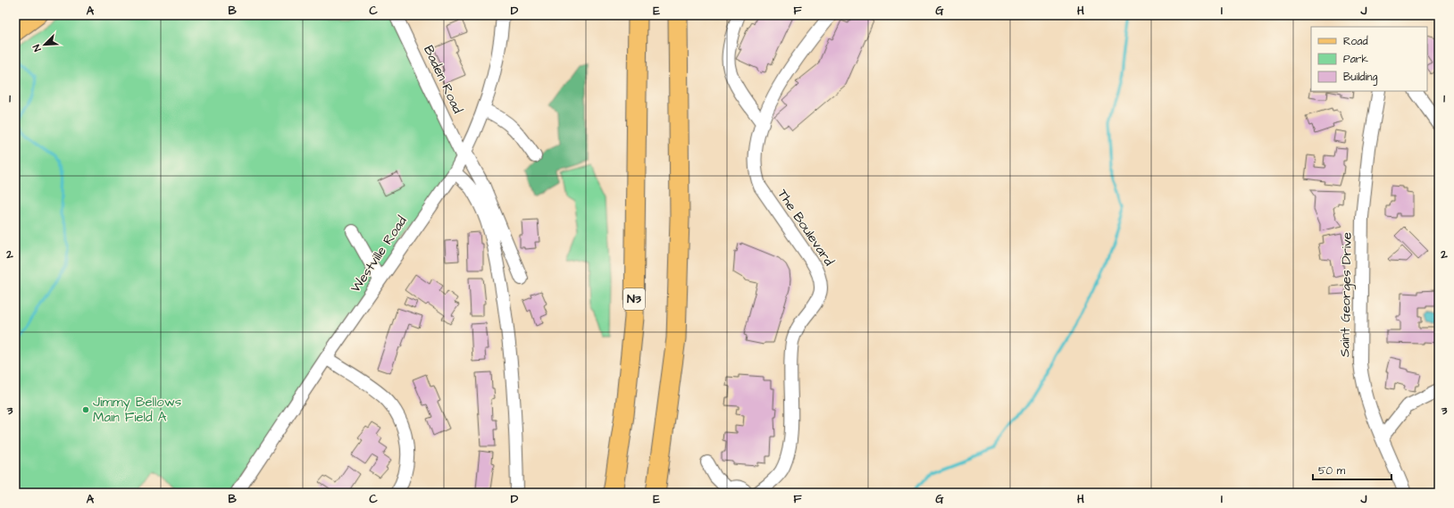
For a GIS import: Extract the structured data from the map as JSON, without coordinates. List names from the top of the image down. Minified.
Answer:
{"streets":{"highway":["N3"],"street":["Baden Road","The Boulevard","Westville Road","Saint Georges Drive"]},"crossings":[["Baden Road","Westville Road"]],"places":["Jimmy Bellows Main Field A"],"legend":["Road","Park","Building"],"scale_bar":"50 m","north":"bottom left","grid":{"columns":["A","B","C","D","E","F","G","H","I","J"],"rows":["1","2","3"]}}
